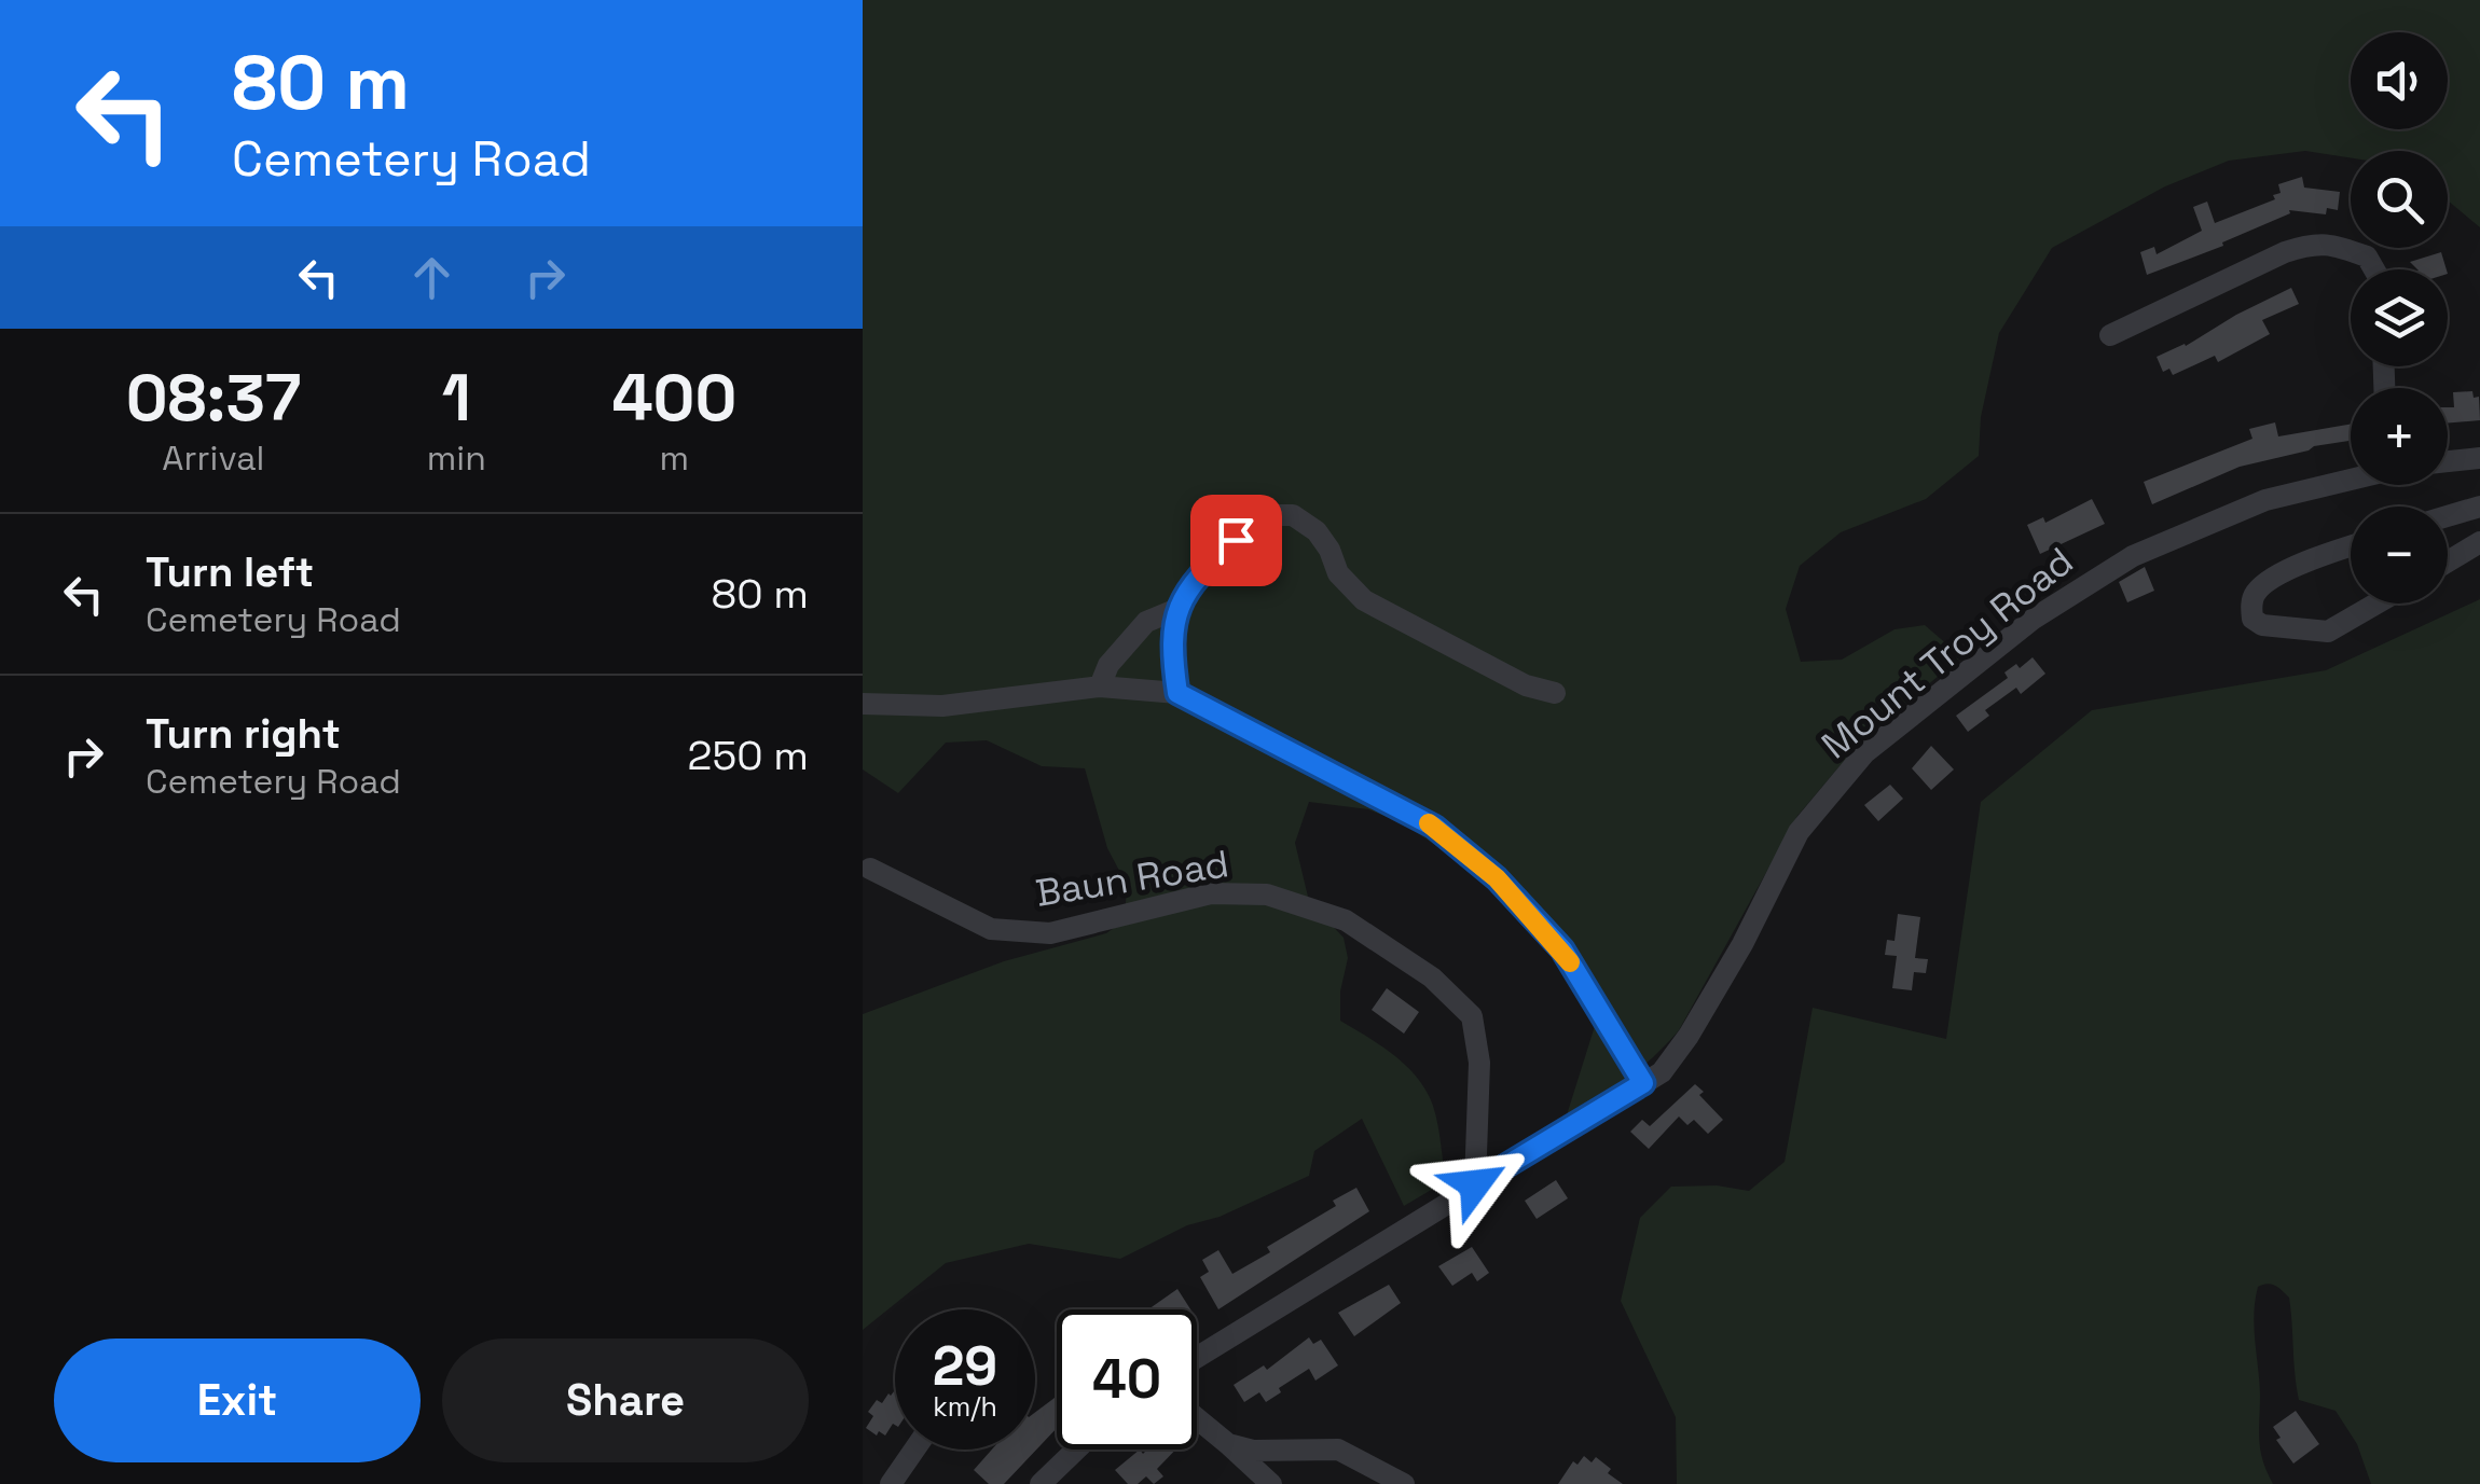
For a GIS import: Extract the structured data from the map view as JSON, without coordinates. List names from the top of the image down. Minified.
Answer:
{"streets":{"street":["Mount Troy Road","Baun Road"]},"crossings":[["Mount Troy Road","Baun Road"]],"page":{"turn":["80 m","Cemetery Road"],"map_buttons":["+","−"],"eta":["08:37","Arrival","1","min","400","m"],"list":[{"name":"Turn left","note":"Cemetery Road","value":"80 m"},{"name":"Turn right","note":"Cemetery Road","value":"250 m"}],"speed":"29 km/h","limit":"40","buttons":["Exit","Share"]}}
